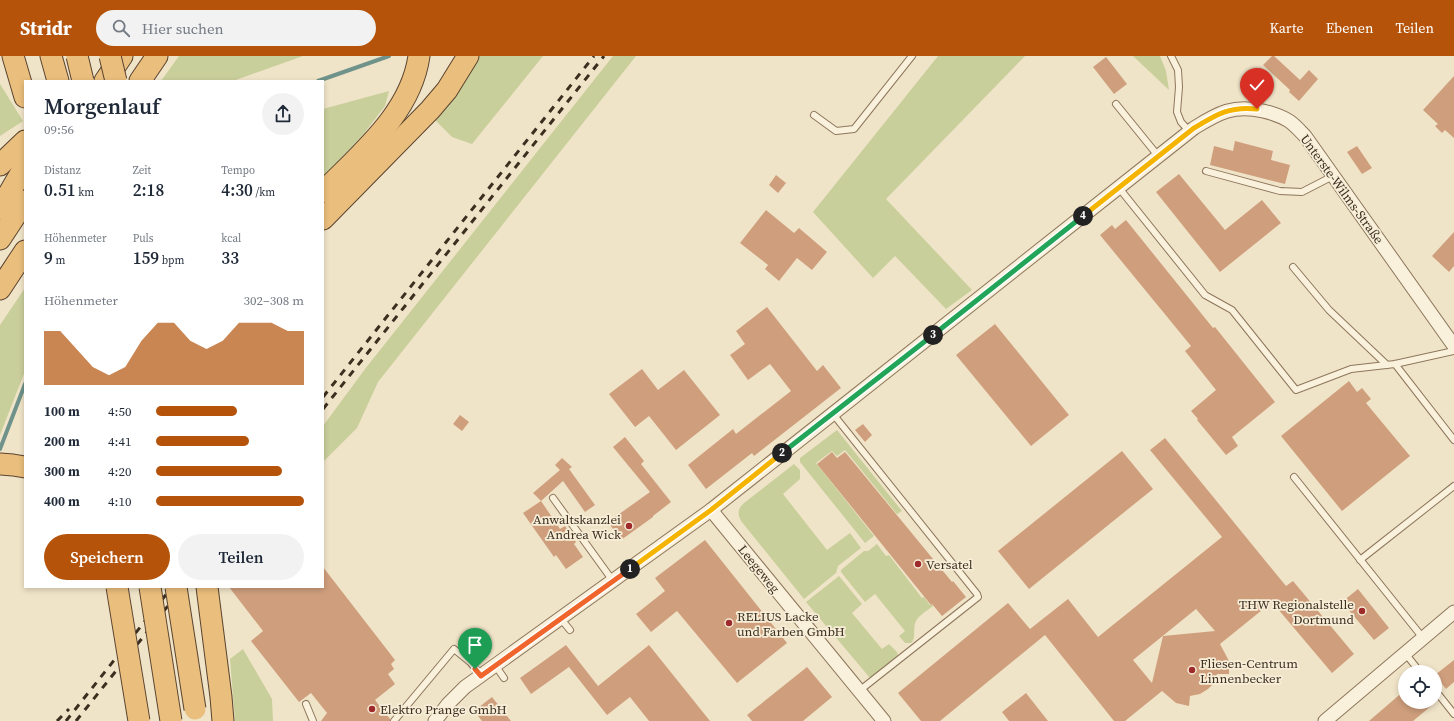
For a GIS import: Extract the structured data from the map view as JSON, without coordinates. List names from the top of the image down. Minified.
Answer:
{"streets":{"street":["Unterste-Wilms-Straße","Leegeweg"]},"crossings":[["Unterste-Wilms-Straße","Leegeweg"]],"places":["Anwaltskanzlei Andrea Wick","Versatel","THW Regionalstelle Dortmund","RELIUS Lacke und Farben GmbH","Fliesen-Centrum Linnenbecker","Elektro Prange GmbH"],"page":{"header":"Stridr","search":"Hier suchen","nav":["Karte","Ebenen","Teilen"],"heading":["Morgenlauf","09:56"],"stats":[["Distanz","0.51 km"],["Zeit","2:18"],["Tempo","4:30 /km"],["Höhenmeter","9 m"],["Puls","159 bpm"],["kcal","33"]],"pins":["4","3","2","1"],"chart":["Höhenmeter","302–308 m"],"list":[{"name":"100 m","note":"4:50"},{"name":"200 m","note":"4:41"},{"name":"300 m","note":"4:20"},{"name":"400 m","note":"4:10"}],"buttons":["Speichern","Teilen"]}}
